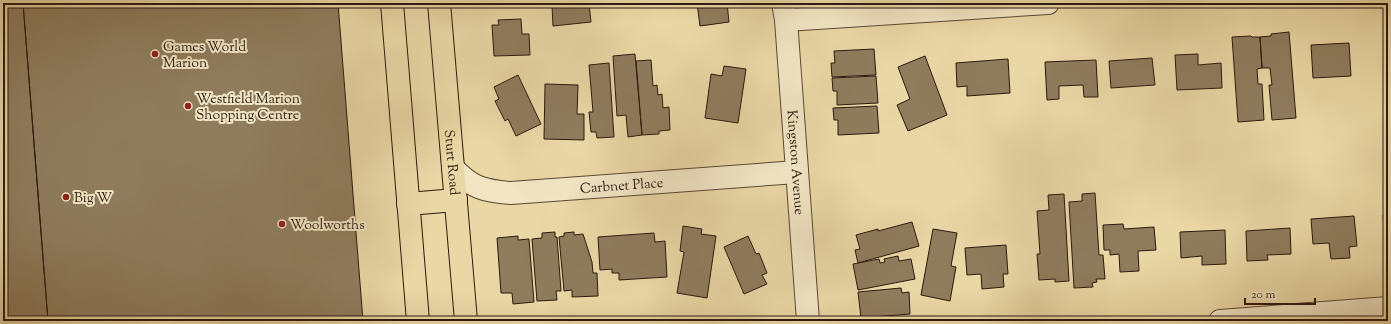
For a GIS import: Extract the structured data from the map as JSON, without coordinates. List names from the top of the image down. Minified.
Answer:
{"streets":{"main road":["Sturt Road"],"street":["Kingston Avenue","Carbnet Place"]},"crossings":[["Sturt Road","Carbnet Place"],["Kingston Avenue","Carbnet Place"]],"places":["Games World Marion","Westfield Marion Shopping Centre","Big W","Woolworths"],"scale_bar":"20 m"}
